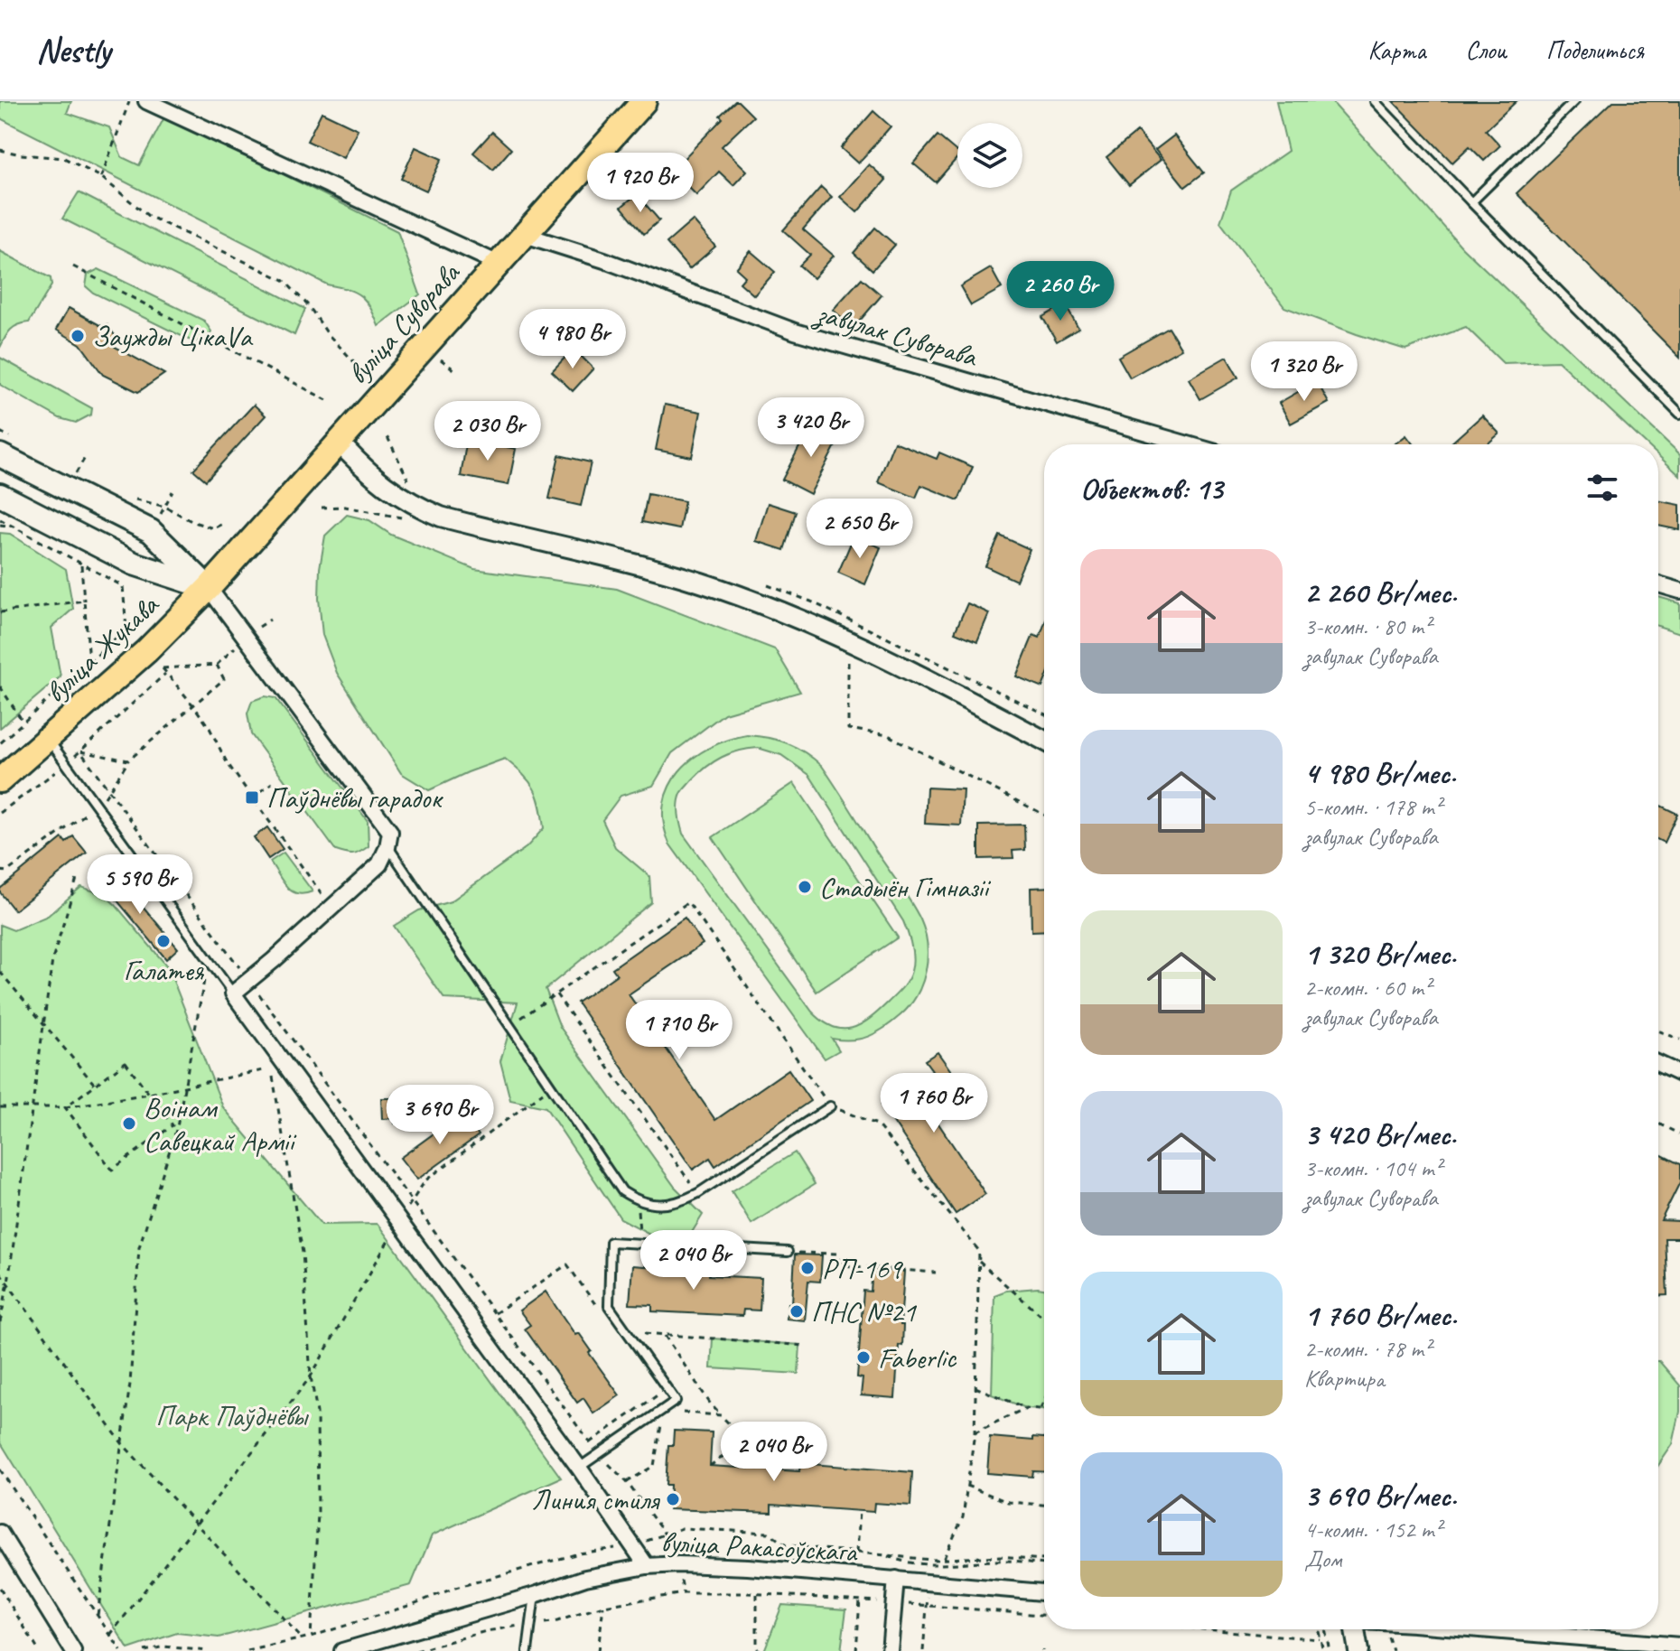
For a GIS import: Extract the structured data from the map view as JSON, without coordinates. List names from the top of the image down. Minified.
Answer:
{"streets":{"main road":["вуліца Суворава","вуліца Жукава"],"street":["завулак Суворава","вуліца Ракасоўскага"]},"crossings":[["вуліца Суворава","завулак Суворава"],["вуліца Суворава","вуліца Жукава"]],"parks":["Парк Паўднёвы"],"places":{"other":["Заужды ЦікаVа","Стадыён Гімназіі","Галатея","Воінам Савецкай Арміі","РП-169","ПНС №21","Faberlic","Линия стиля"],"transit":["Паўднёвы гарадок"]},"page":{"header":"Nestly","nav":["Карта","Слои","Поделиться"],"price":["1 920 Br","2 260 Br","4 980 Br","1 320 Br","3 420 Br","2 030 Br","2 650 Br","5 590 Br","1 710 Br","1 760 Br","3 690 Br","2 040 Br","2 040 Br"],"heading":"Объектов: 13","list":[{"name":"2 260 Br/мес.","note":"3-комн. · 80 m² · завулак Суворава"},{"name":"4 980 Br/мес.","note":"5-комн. · 178 m² · завулак Суворава"},{"name":"1 320 Br/мес.","note":"2-комн. · 60 m² · завулак Суворава"},{"name":"3 420 Br/мес.","note":"3-комн. · 104 m² · завулак Суворава"},{"name":"1 760 Br/мес.","note":"2-комн. · 78 m² · Квартира"},{"name":"3 690 Br/мес.","note":"4-комн. · 152 m² · Дом"}]}}
